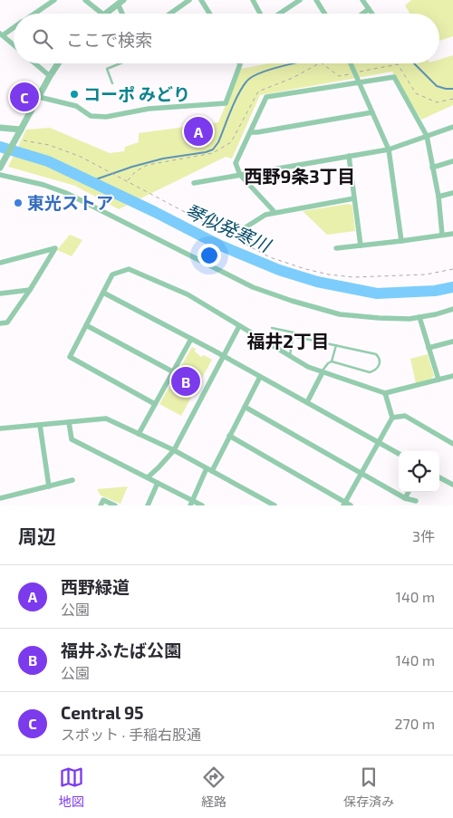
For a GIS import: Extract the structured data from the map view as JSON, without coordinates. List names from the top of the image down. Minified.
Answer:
{"districts":["西野9条3丁目","福井2丁目"],"water":["琴似発寒川"],"places":["コーポ みどり","東光ストア"],"page":{"search":"ここで検索","pins":["C","A","B"],"heading":["周辺","3件"],"list":[{"mark":"A","name":"西野緑道","note":"公園","value":"140 m"},{"mark":"B","name":"福井ふたば公園","note":"公園","value":"140 m"},{"mark":"C","name":"Central 95","note":"スポット · 手稲右股通","value":"270 m"}],"nav":["地図","経路","保存済み"]}}
